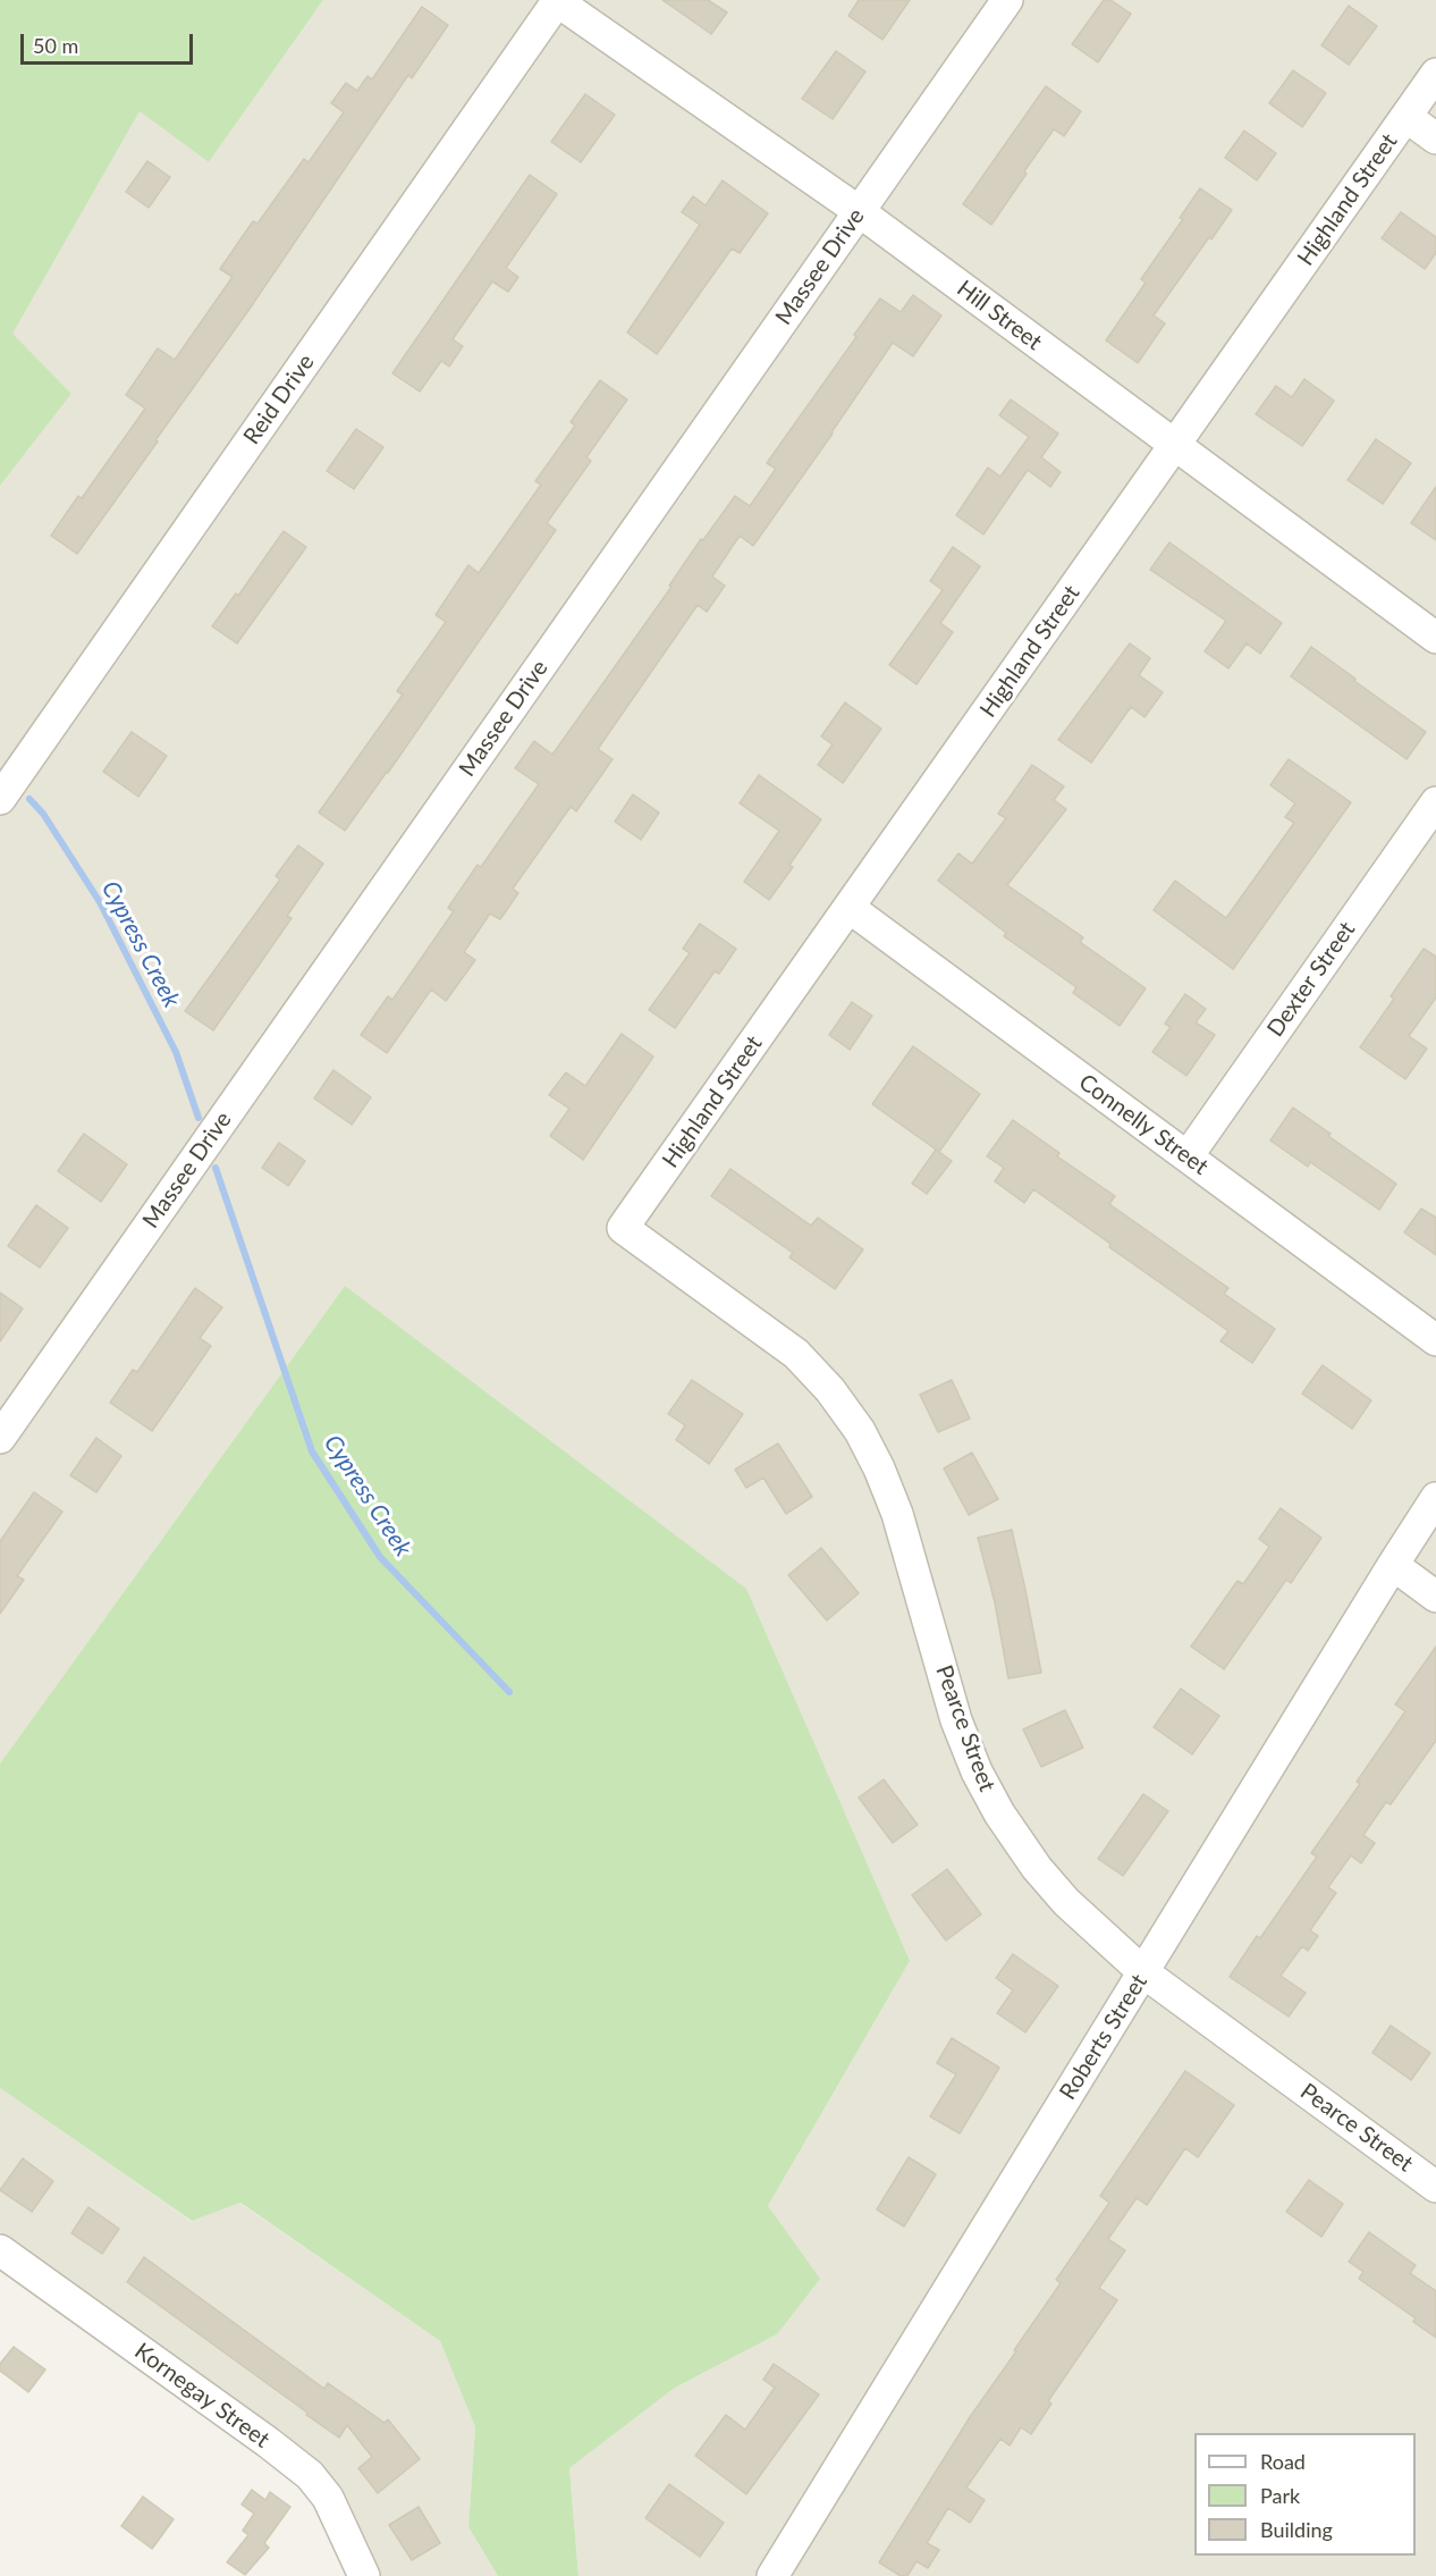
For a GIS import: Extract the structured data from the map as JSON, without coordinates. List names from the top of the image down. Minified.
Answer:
{"streets":{"street":["Highland Street","Massee Drive","Hill Street","Reid Drive","Dexter Street","Connelly Street","Pearce Street","Roberts Street","Kornegay Street"]},"crossings":[["Highland Street","Hill Street"],["Highland Street","Connelly Street"],["Highland Street","Pearce Street"],["Massee Drive","Hill Street"],["Hill Street","Reid Drive"],["Dexter Street","Connelly Street"],["Pearce Street","Roberts Street"]],"water":["Cypress Creek"],"legend":["Road","Park","Building"],"scale_bar":"50 m"}
